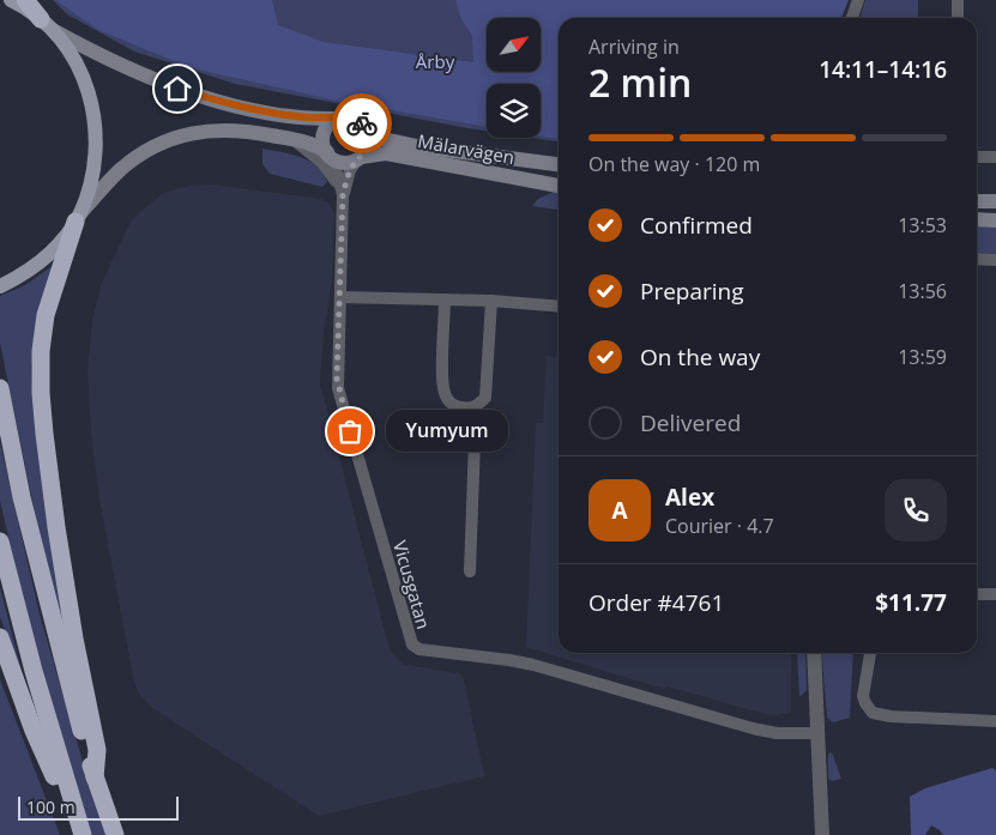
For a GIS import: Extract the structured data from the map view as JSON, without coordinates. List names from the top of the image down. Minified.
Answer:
{"streets":{"main road":["Mälarvägen"],"street":["Vicusgatan"]},"crossings":[["Mälarvägen","Vicusgatan"]],"parks":["Årby"],"places":["Yumyum"],"scale_bar":"100 m","north":"top right","page":{"heading":["2 min","Arriving in","14:11–14:16"],"panel":["Alex","Courier · 4.7","Order #4761","$11.77"],"bar":"On the way · 120 m","list":[["Confirmed","13:53"],["Preparing","13:56"],["On the way","13:59"],"Delivered"],"bubble":"Yumyum","round":"A","scale":"100 m"}}
